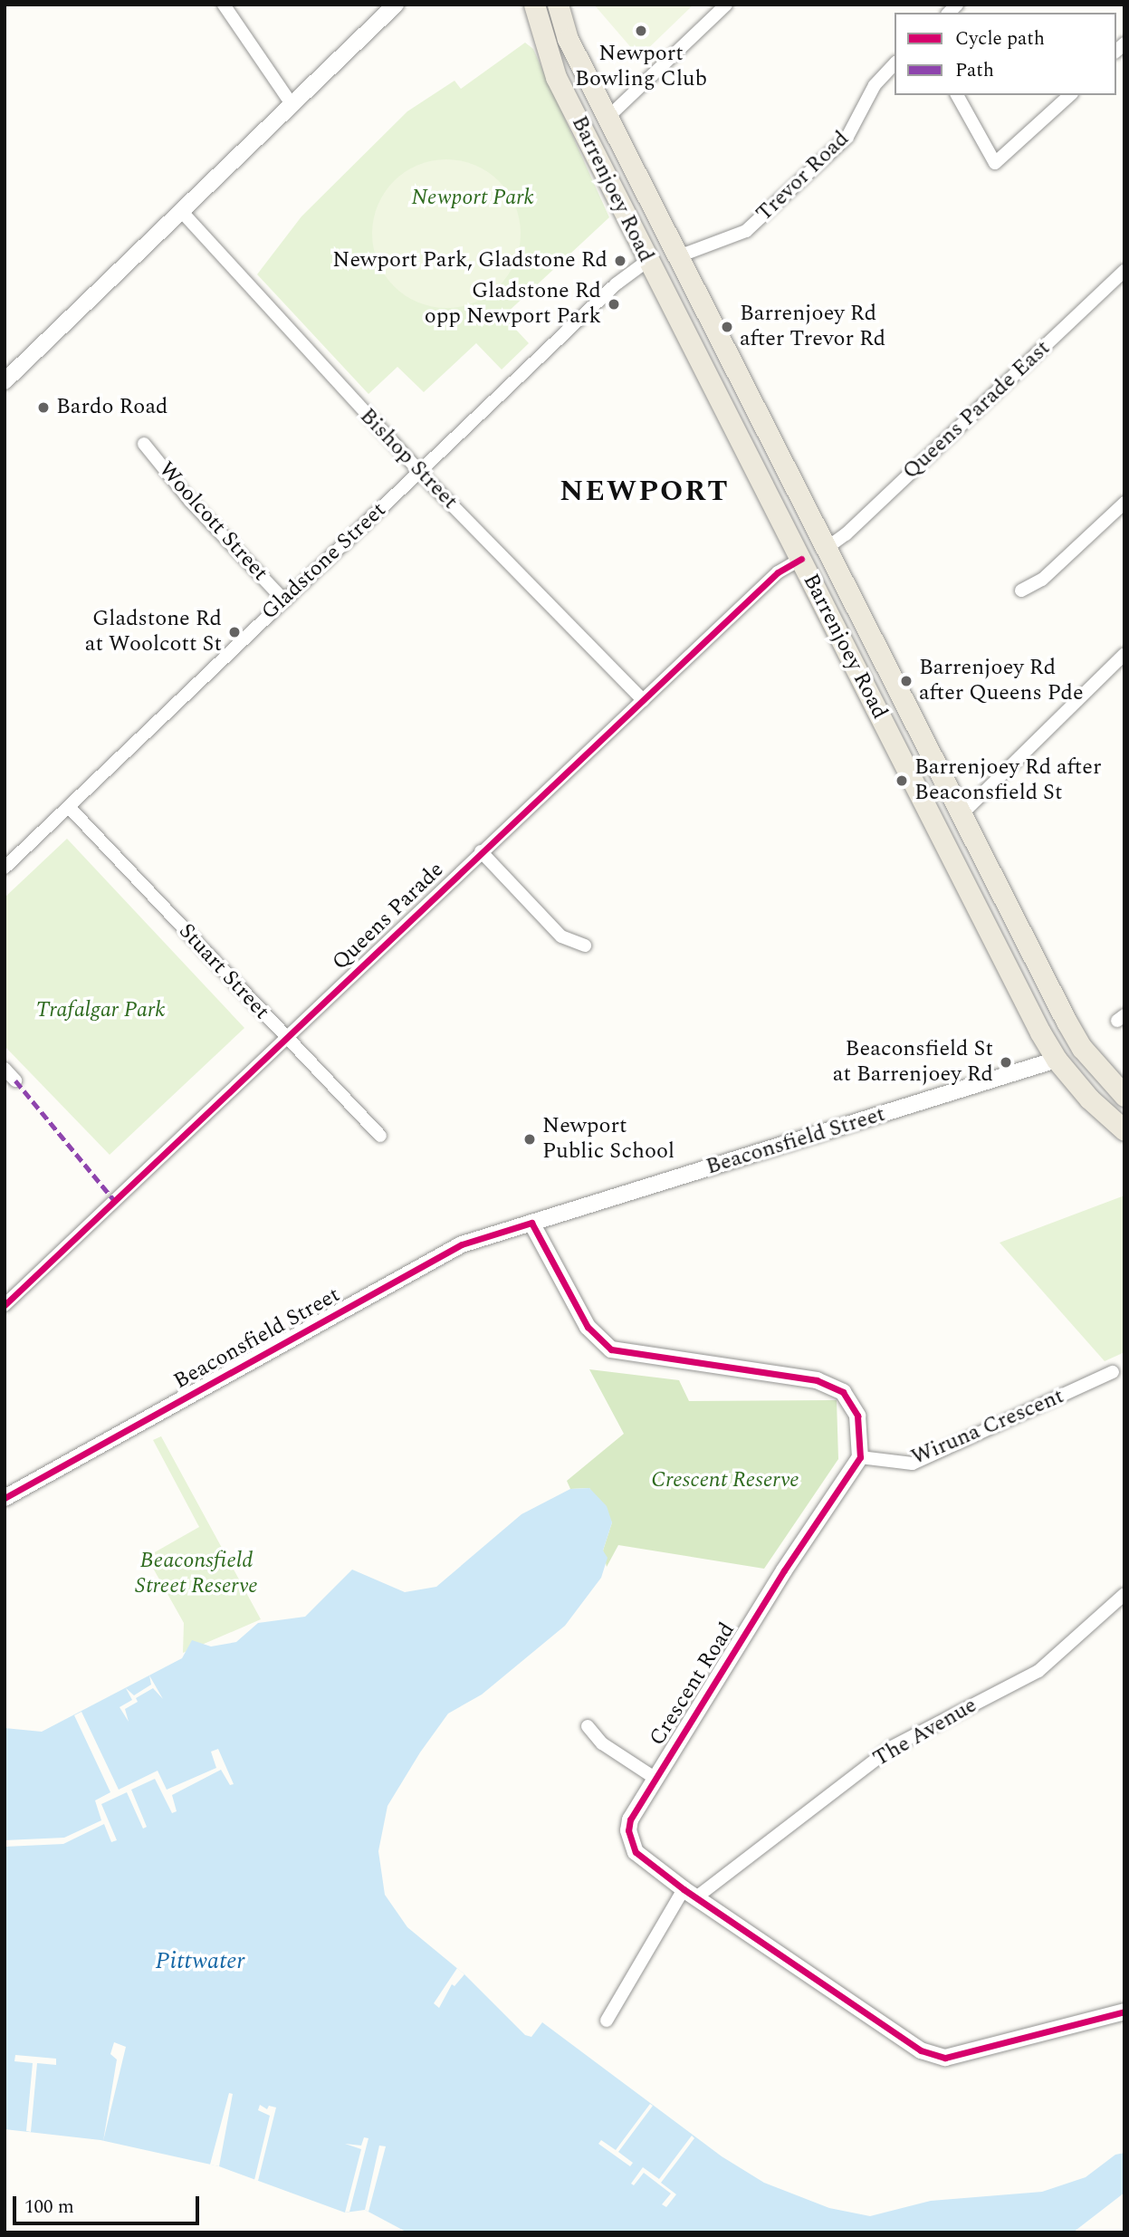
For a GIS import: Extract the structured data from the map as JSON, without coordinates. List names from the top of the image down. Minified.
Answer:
{"streets":{"main road":["Barrenjoey Road","Queens Parade","Beaconsfield Street"],"street":["Trevor Road","Queens Parade East","Bishop Street","Woolcott Street","Gladstone Street","Stuart Street","Wiruna Crescent","Crescent Road","The Avenue"]},"crossings":[["Trevor Road","Barrenjoey Road"],["Barrenjoey Road","Queens Parade East"],["Barrenjoey Road","Gladstone Street"],["Barrenjoey Road","Queens Parade"],["Barrenjoey Road","Beaconsfield Street"],["Queens Parade East","Queens Parade"],["Bishop Street","Gladstone Street"],["Bishop Street","Queens Parade"],["Woolcott Street","Gladstone Street"],["Gladstone Street","Stuart Street"],["Queens Parade","Stuart Street"],["Wiruna Crescent","Crescent Road"],["Crescent Road","The Avenue"]],"districts":["NEWPORT"],"water":["Pittwater"],"parks":["Newport Park","Trafalgar Park","Crescent Reserve","Beaconsfield Street Reserve"],"places":["Newport Bowling Club","Newport Park, Gladstone Rd","Gladstone Rd opp Newport Park","Barrenjoey Rd after Trevor Rd","Bardo Road","Gladstone Rd at Woolcott St","Barrenjoey Rd after Queens Pde","Barrenjoey Rd after Beaconsfield St","Beaconsfield St at Barrenjoey Rd","Newport Public School"],"legend":["Cycle path","Path"],"scale_bar":"100 m"}
